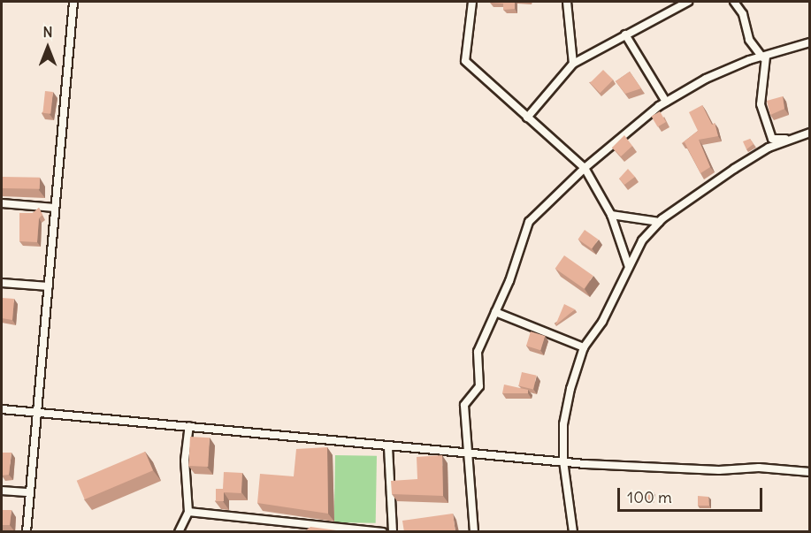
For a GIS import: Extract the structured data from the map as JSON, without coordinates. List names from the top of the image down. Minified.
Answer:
{"scale_bar":"100 m","north":"top"}
